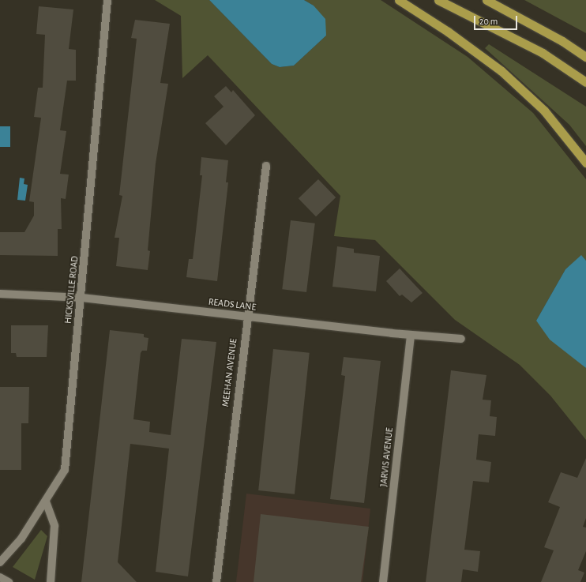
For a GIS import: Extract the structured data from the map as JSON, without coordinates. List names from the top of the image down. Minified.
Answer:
{"streets":{"street":["HICKSVILLE ROAD","READS LANE","MEEHAN AVENUE","JARVIS AVENUE"]},"crossings":[["HICKSVILLE ROAD","READS LANE"],["READS LANE","MEEHAN AVENUE"],["READS LANE","JARVIS AVENUE"]],"scale_bar":"20 m"}
